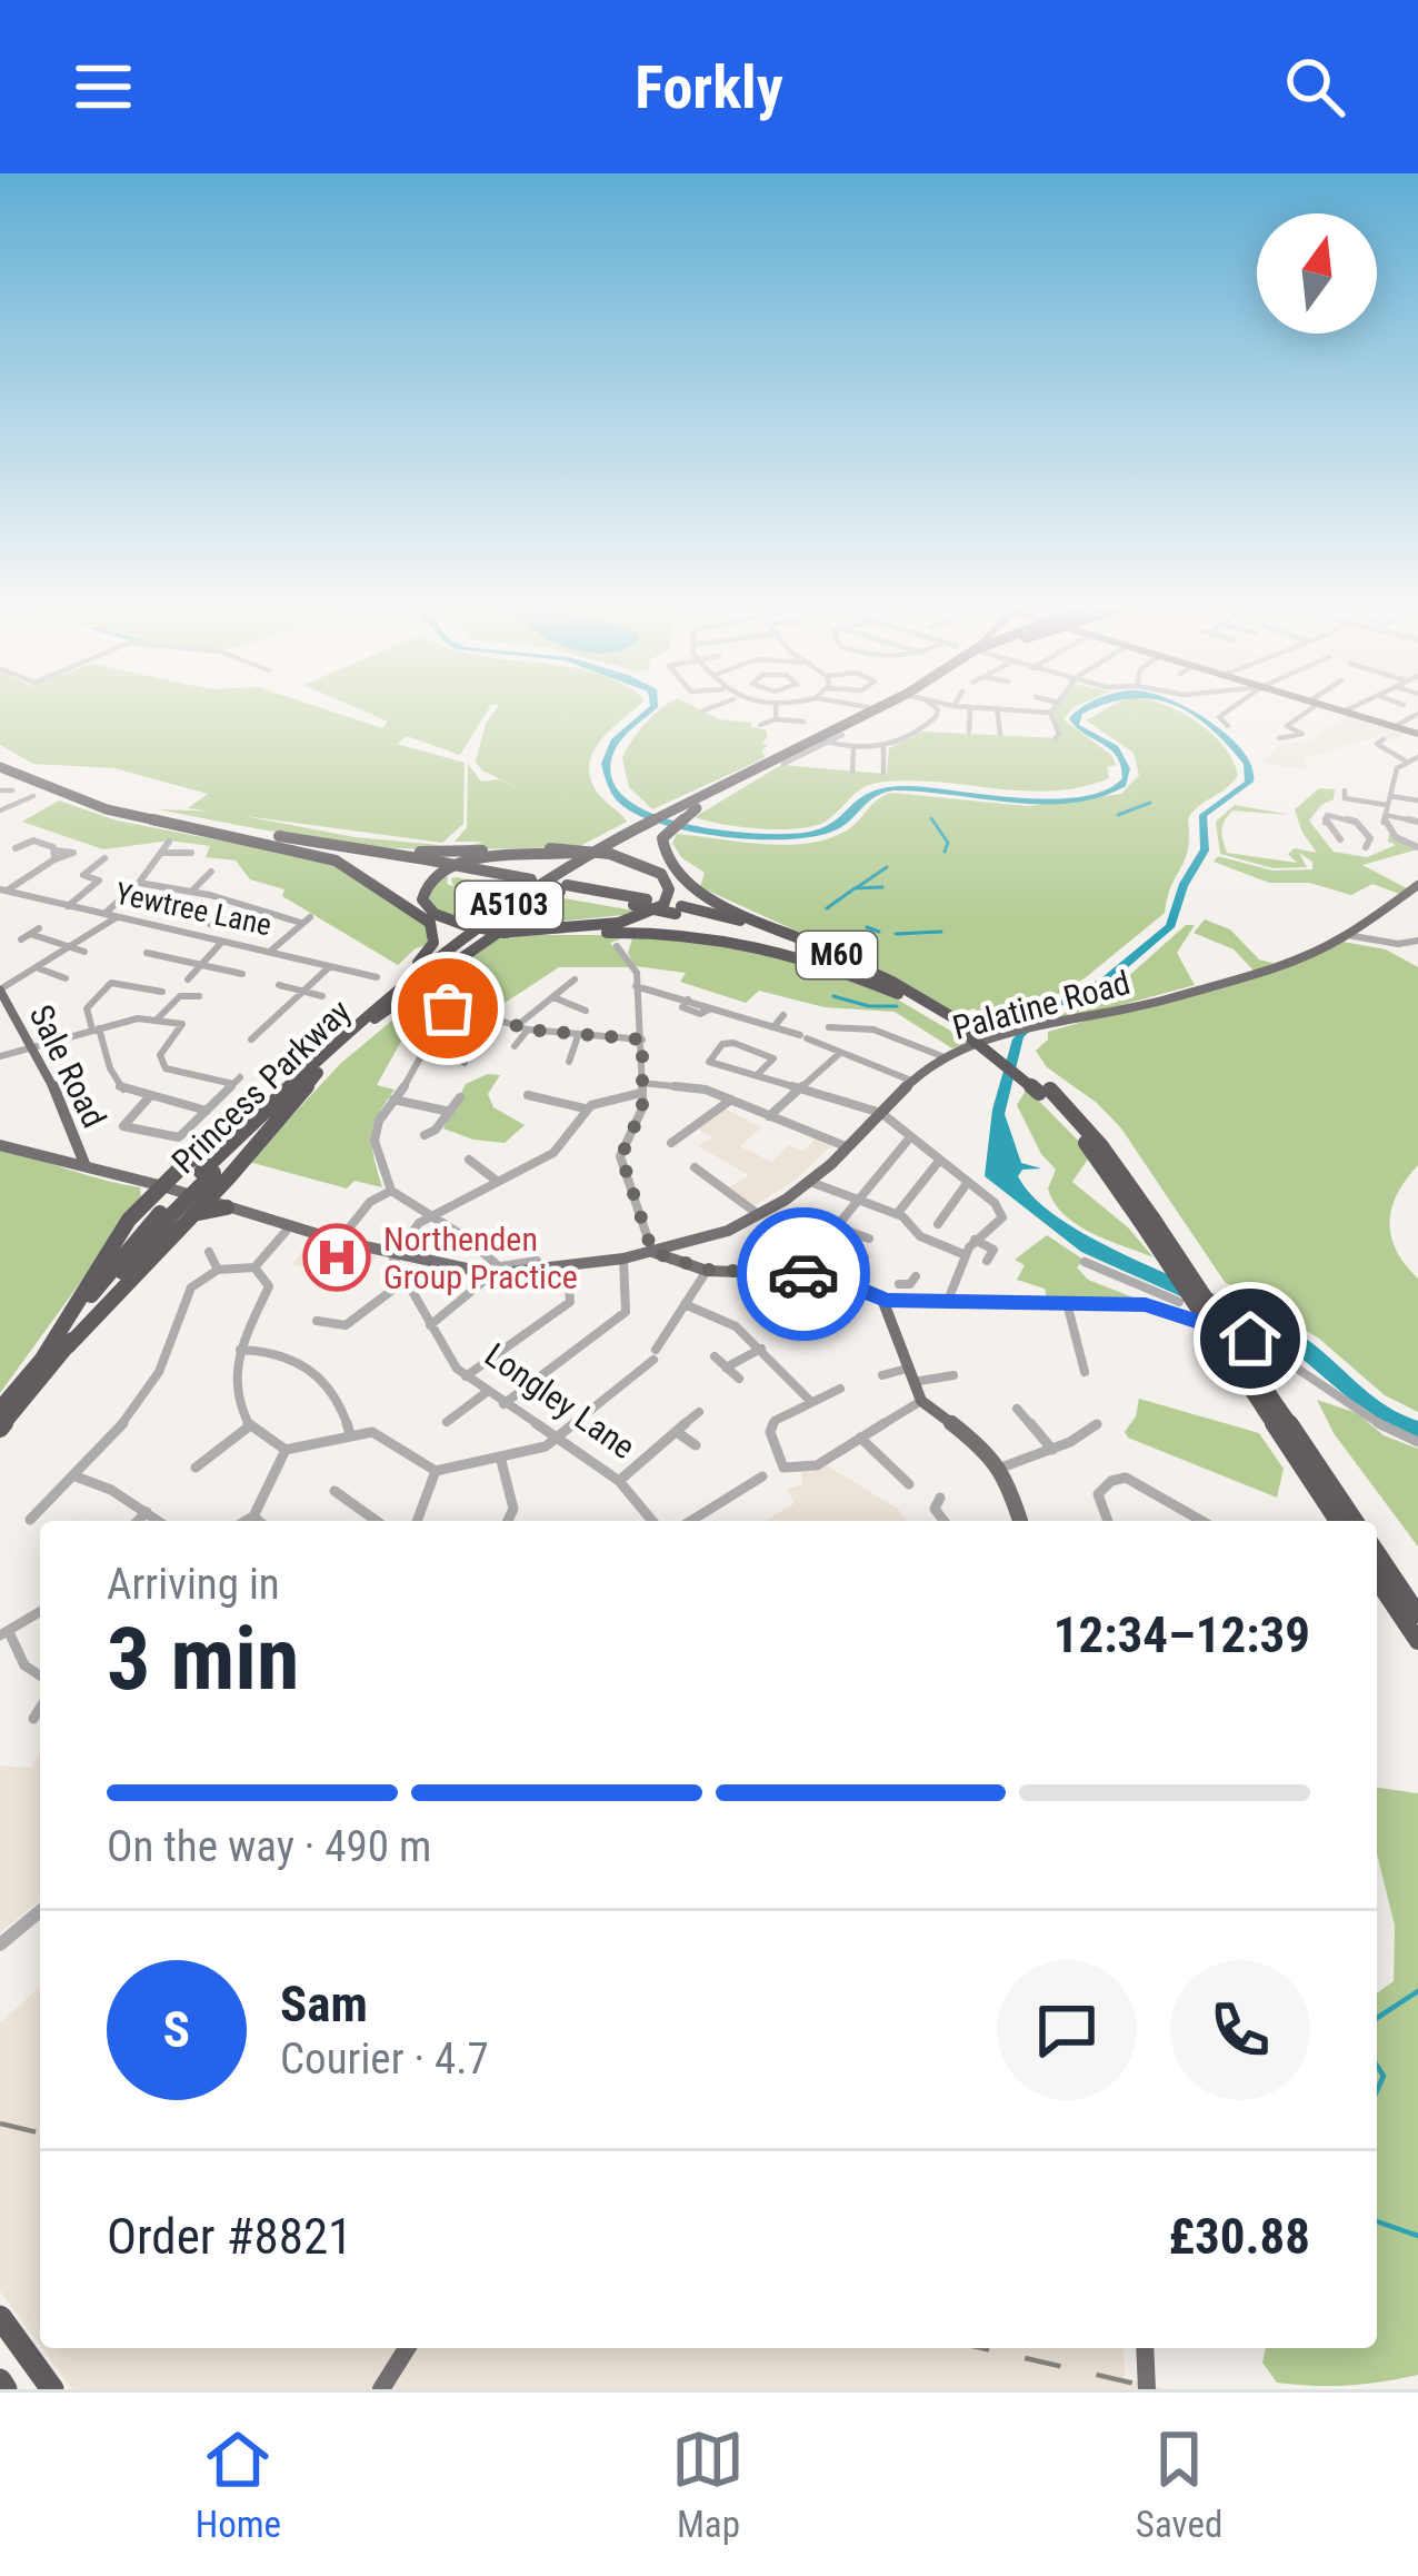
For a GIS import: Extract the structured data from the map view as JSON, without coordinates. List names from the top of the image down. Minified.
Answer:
{"streets":{"highway":["A5103","M60","Princess Parkway"],"main road":["Palatine Road","Sale Road"],"street":["Yewtree Lane","Longley Lane"]},"crossings":[["A5103","M60"],["A5103","Princess Parkway"],["M60","Princess Parkway"],["Palatine Road","Sale Road"],["Palatine Road","Princess Parkway"],["Palatine Road","Longley Lane"]],"places":{"hospital":["Northenden Group Practice"]},"north":"top","page":{"header":"Forkly","heading":["3 min","Arriving in","12:34–12:39"],"panel":["Sam","Courier · 4.7","Order #8821","£30.88"],"bar":"On the way · 490 m","round":"S","tabs":["Home","Map","Saved"]}}
